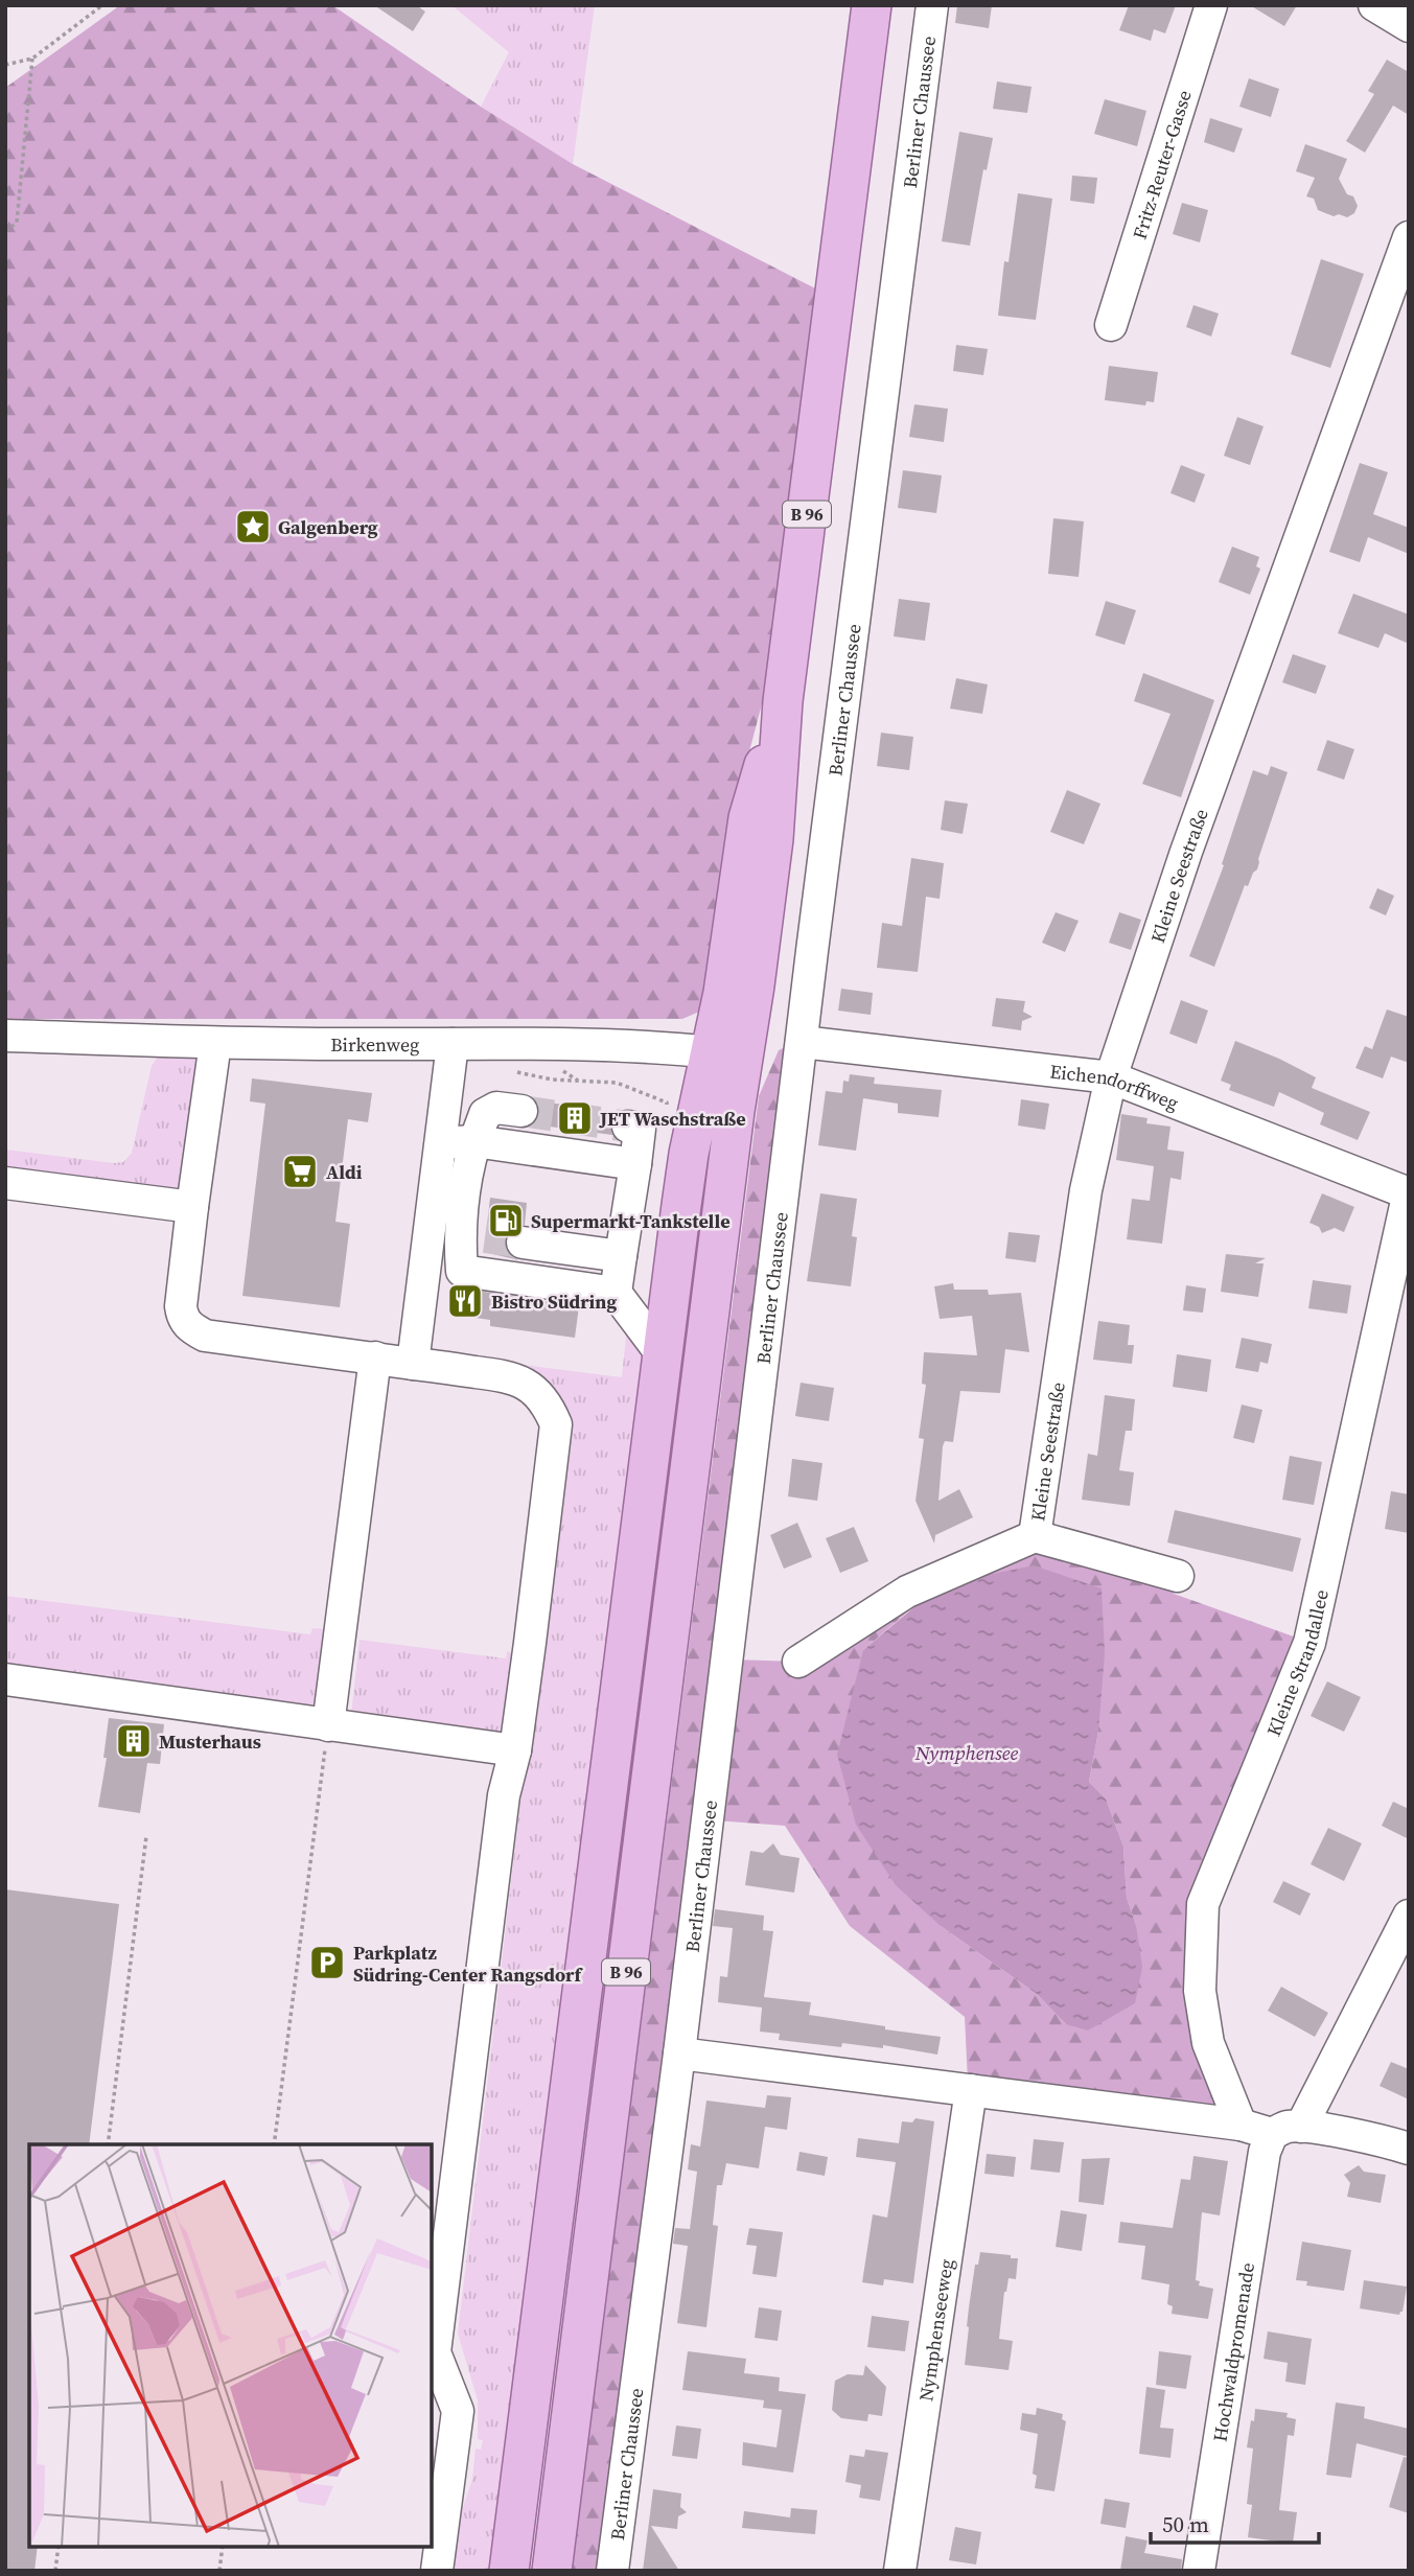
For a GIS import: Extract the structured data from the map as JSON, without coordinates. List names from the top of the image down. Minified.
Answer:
{"streets":{"main road":["B 96"],"street":["Berliner Chaussee","Fritz-Reuter-Gasse","Kleine Seestraße","Birkenweg","Eichendorffweg","Kleine Strandallee","Nymphenseeweg","Hochwaldpromenade"]},"crossings":[["Berliner Chaussee","Eichendorffweg"],["B 96","Birkenweg"],["Kleine Seestraße","Eichendorffweg"],["Eichendorffweg","Kleine Strandallee"]],"water":["Nymphensee"],"places":{"place":["Galgenberg"],"building":["JET Waschstraße","Musterhaus"],"supermarket":["Aldi"],"fuel station":["Supermarkt-Tankstelle"],"restaurant":["Bistro Südring"],"parking":["Parkplatz Südring-Center Rangsdorf"]},"scale_bar":"50 m"}
